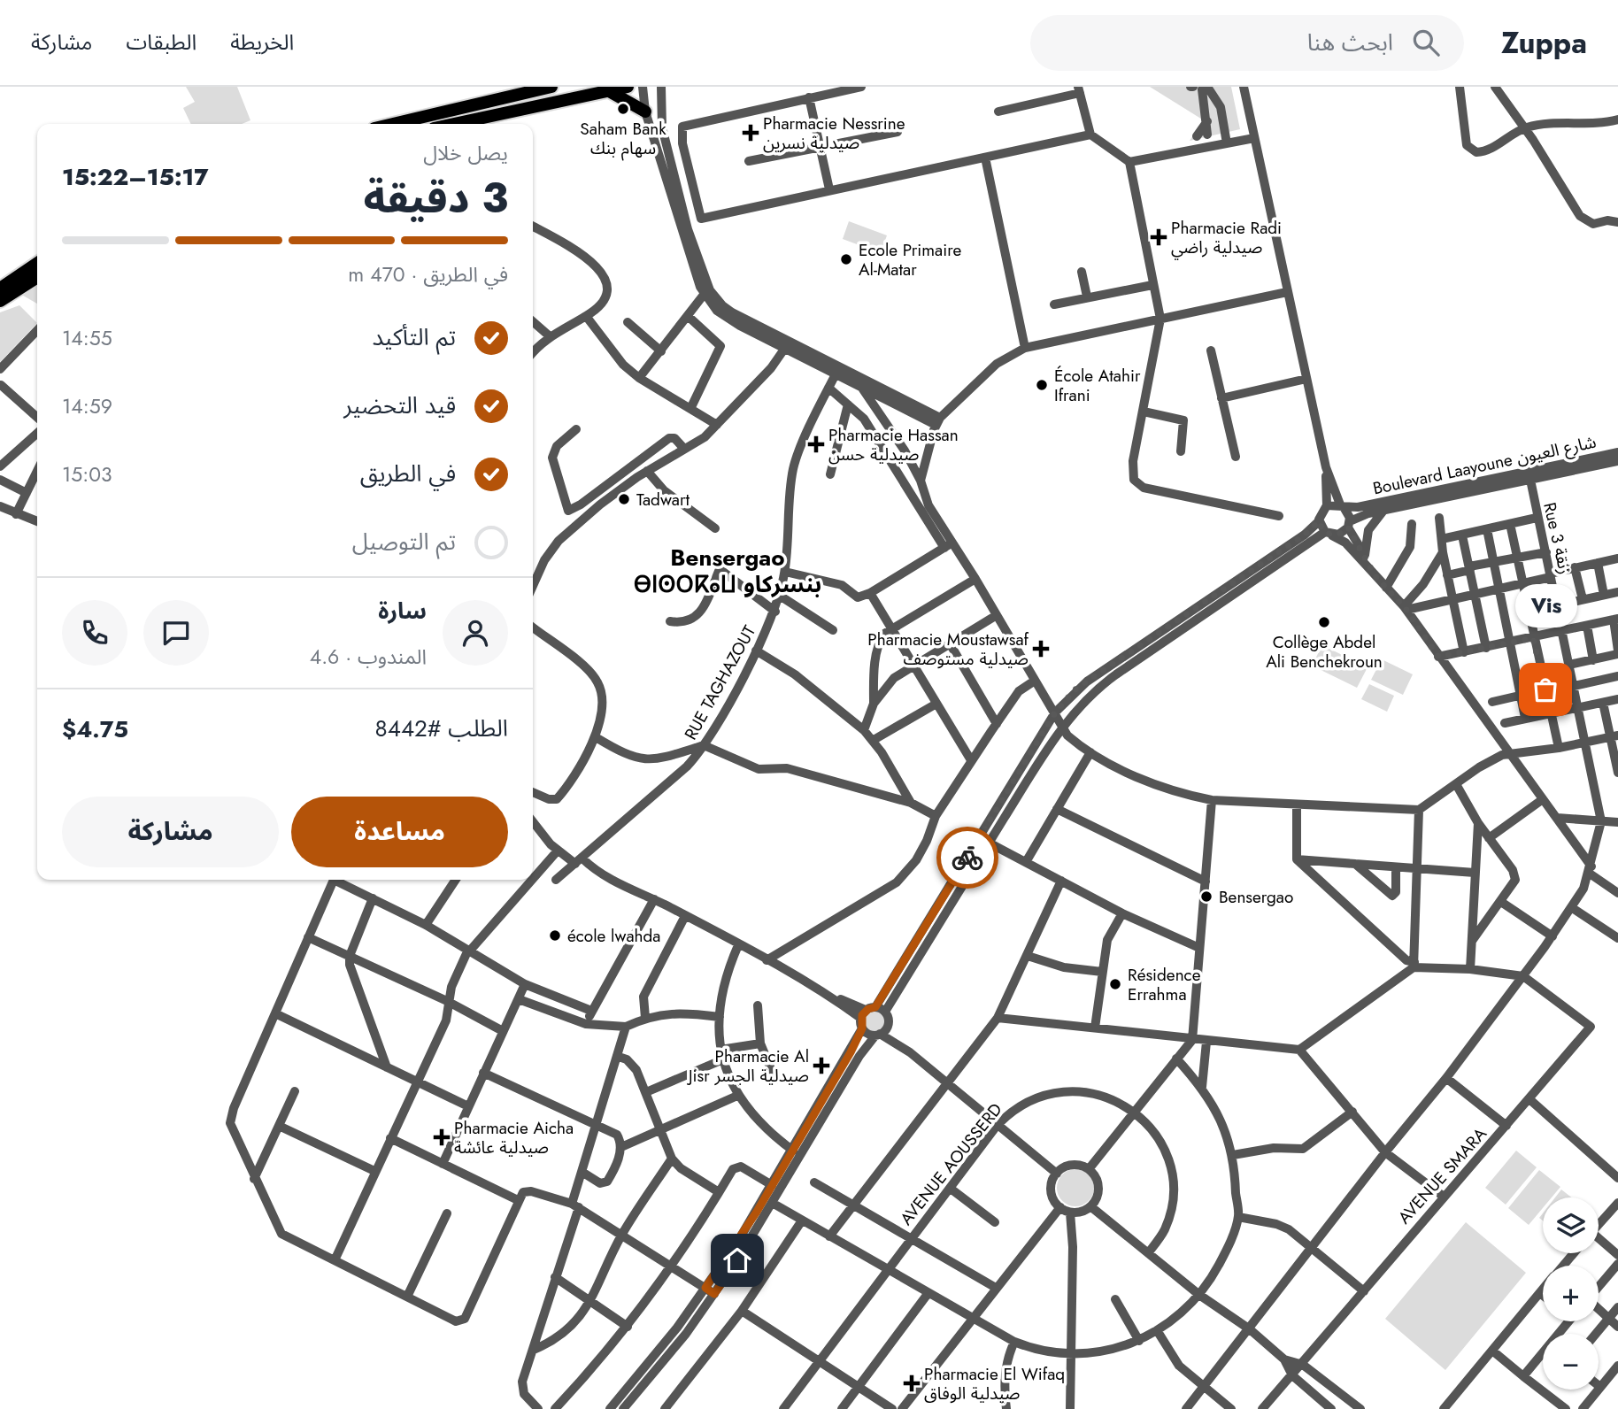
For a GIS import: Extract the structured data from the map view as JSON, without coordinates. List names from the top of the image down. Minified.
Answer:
{"streets":{"street":["Boulevard Laayoune شارع العيون","Rue 3 زنقة","RUE TAGHAZOUT","AVENUE AOUSSERD","AVENUE SMARA"]},"crossings":[["Boulevard Laayoune شارع العيون","Rue 3 زنقة"]],"districts":["Bensergao ⴱⵏⵙⵔⴽⴰⵡ بنسركاو"],"places":{"other":["Saham Bank سهام بنك","Ecole Primaire Al-Matar","École Atahir Ifrani","Tadwart","Collège Abdel Ali Benchekroun","Vis","Bensergao","école lwahda","Résidence Errahma"],"health":["Pharmacie Nessrine صيدلية نسرين","Pharmacie Radi صيدلية راضي","Pharmacie Hassan صيدلية حسن","Pharmacie Moustawsaf صيدلية مستوصف","Pharmacie Al Jisr صيدلية الجسر","Pharmacie Aicha صيدلية عائشة","Pharmacie El Wifaq صيدلية الوفاق"]},"page":{"header":"Zuppa","search":"ابحث هنا","nav":["الخريطة","الطبقات","مشاركة"],"heading":["3 دقيقة","يصل خلال","15:17–15:22"],"panel":["سارة","المندوب · 4.6","الطلب #8442","$4.75"],"bar":"في الطريق · 470 m","list":[["تم التأكيد","14:55"],["قيد التحضير","14:59"],["في الطريق","15:03"],"تم التوصيل"],"bubble":"Vis","buttons":["مساعدة","مشاركة"],"map_buttons":["+","−"]}}
